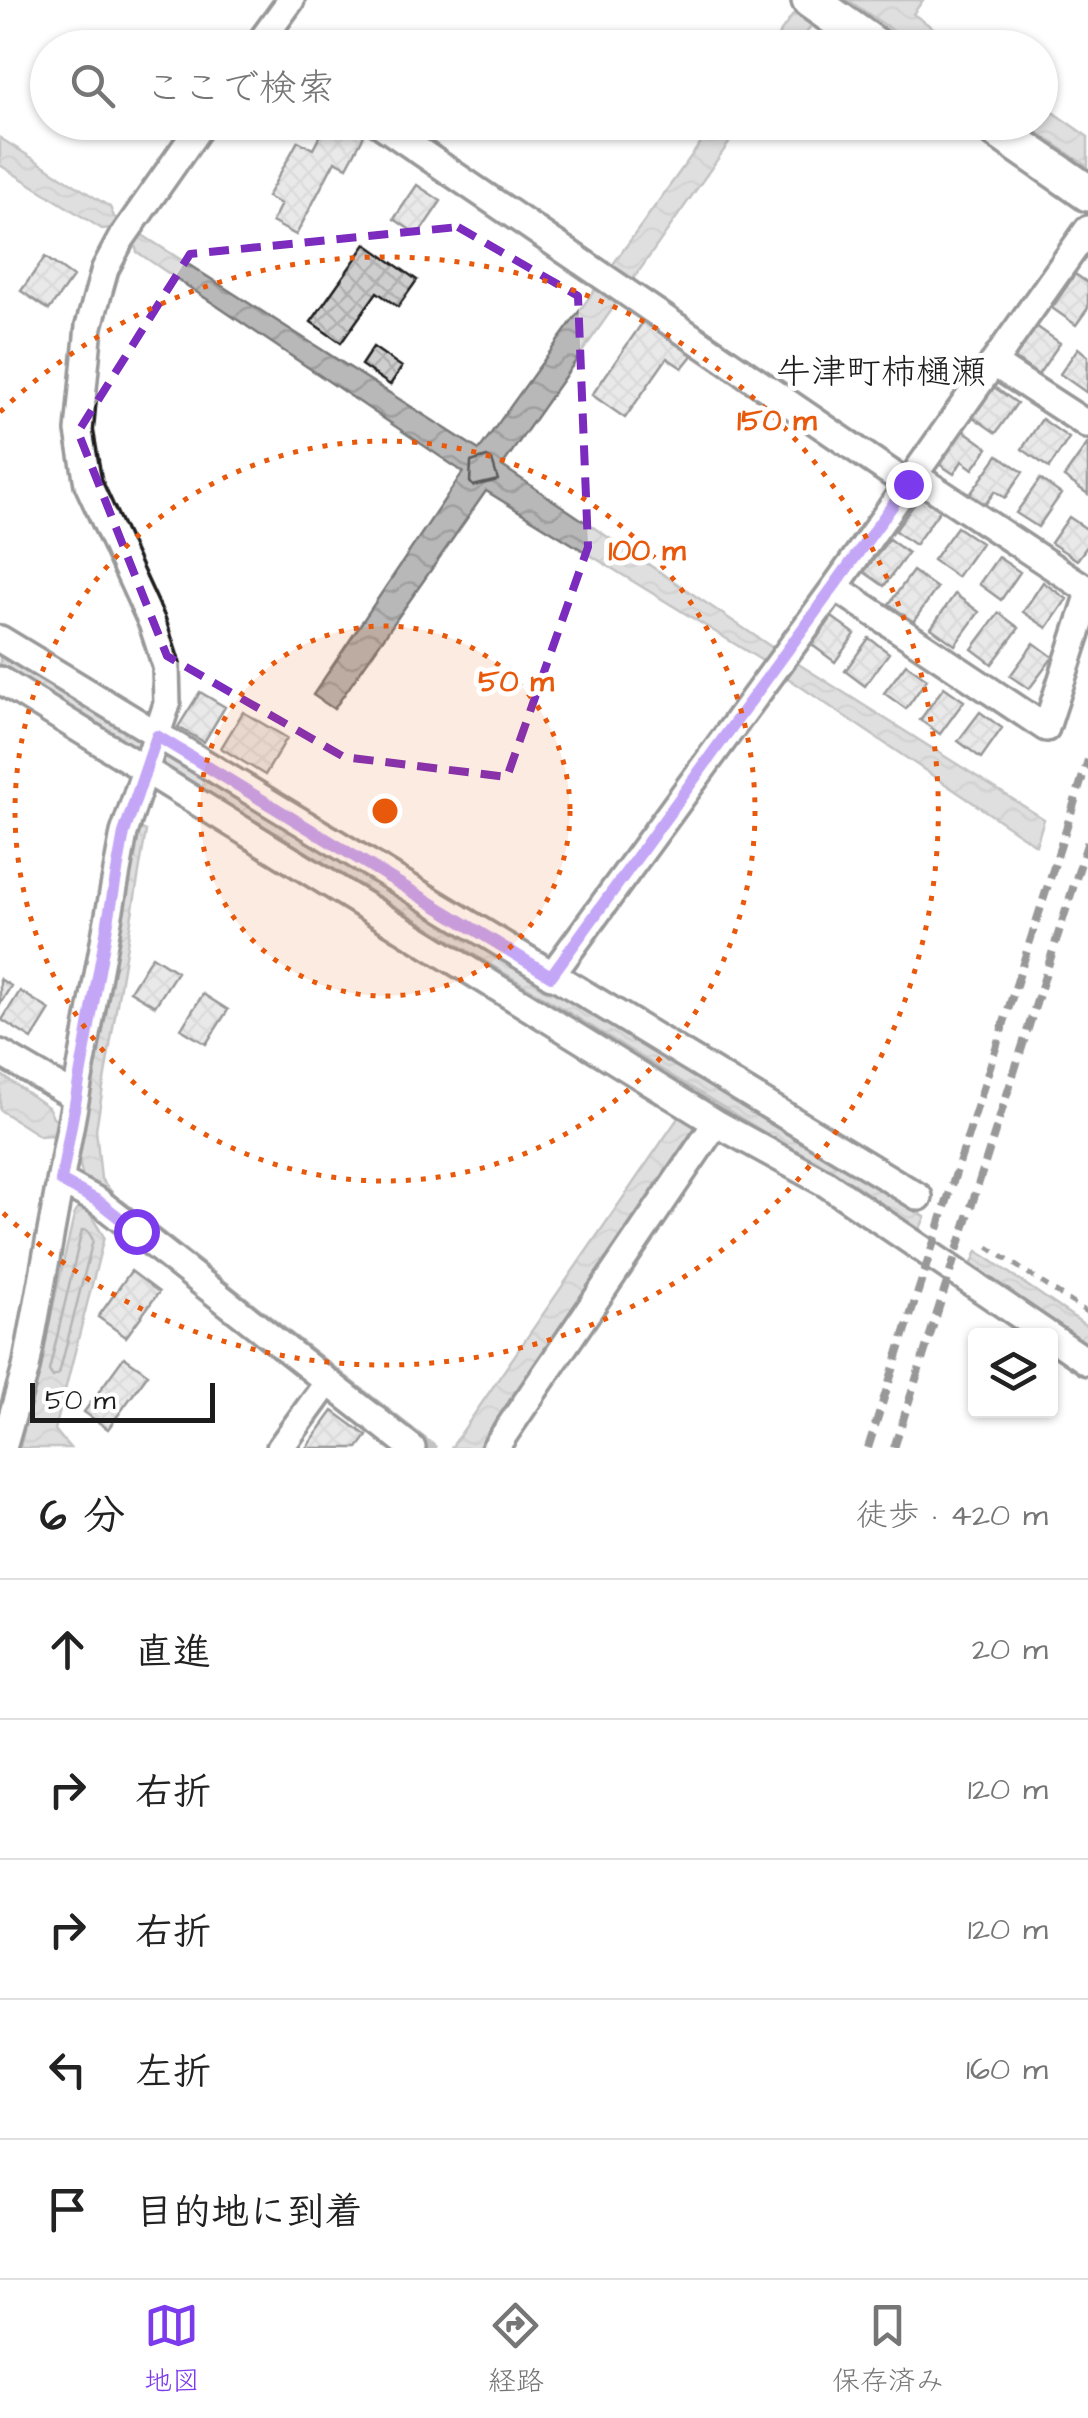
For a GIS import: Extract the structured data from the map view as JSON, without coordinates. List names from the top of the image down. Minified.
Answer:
{"districts":["牛津町柿樋瀬"],"scale_bar":"50 m","page":{"search":"ここで検索","scale":"50 m","heading":["6 分","徒歩 · 420 m"],"list":[["直進","20 m"],["右折","120 m"],["右折","120 m"],["左折","160 m"],"目的地に到着"],"nav":["地図","経路","保存済み"]},"rings":["150 m","100 m","50 m"]}
